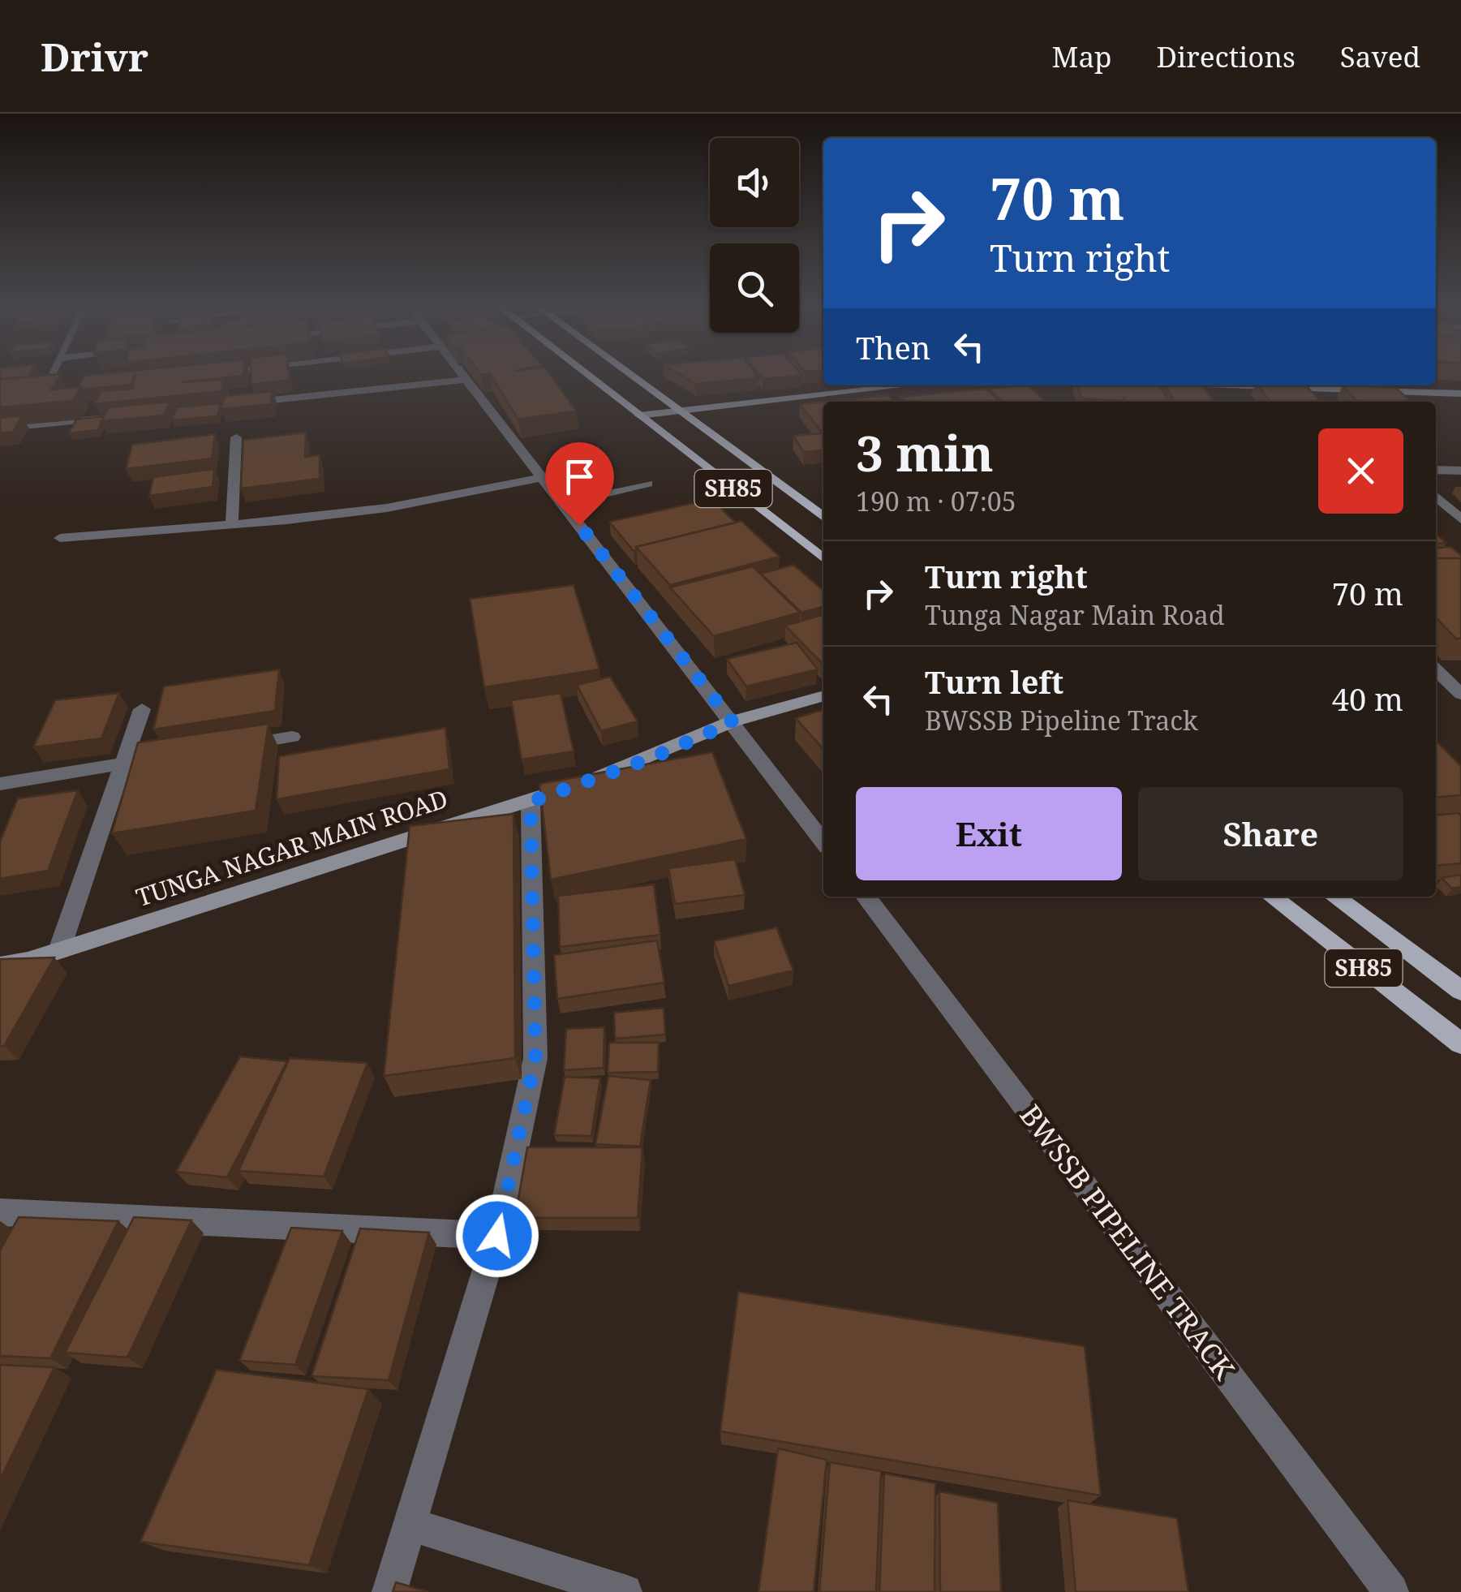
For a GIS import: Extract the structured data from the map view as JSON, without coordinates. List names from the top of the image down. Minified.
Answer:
{"streets":{"main road":["SH85"],"street":["TUNGA NAGAR MAIN ROAD","BWSSB PIPELINE TRACK"]},"page":{"header":"Drivr","nav":["Map","Directions","Saved"],"turn":["70 m","Turn right"],"then":"Then","heading":["3 min","190 m · 07:05"],"list":[{"name":"Turn right","note":"Tunga Nagar Main Road","value":"70 m"},{"name":"Turn left","note":"BWSSB Pipeline Track","value":"40 m"}],"buttons":["Exit","Share"]}}
